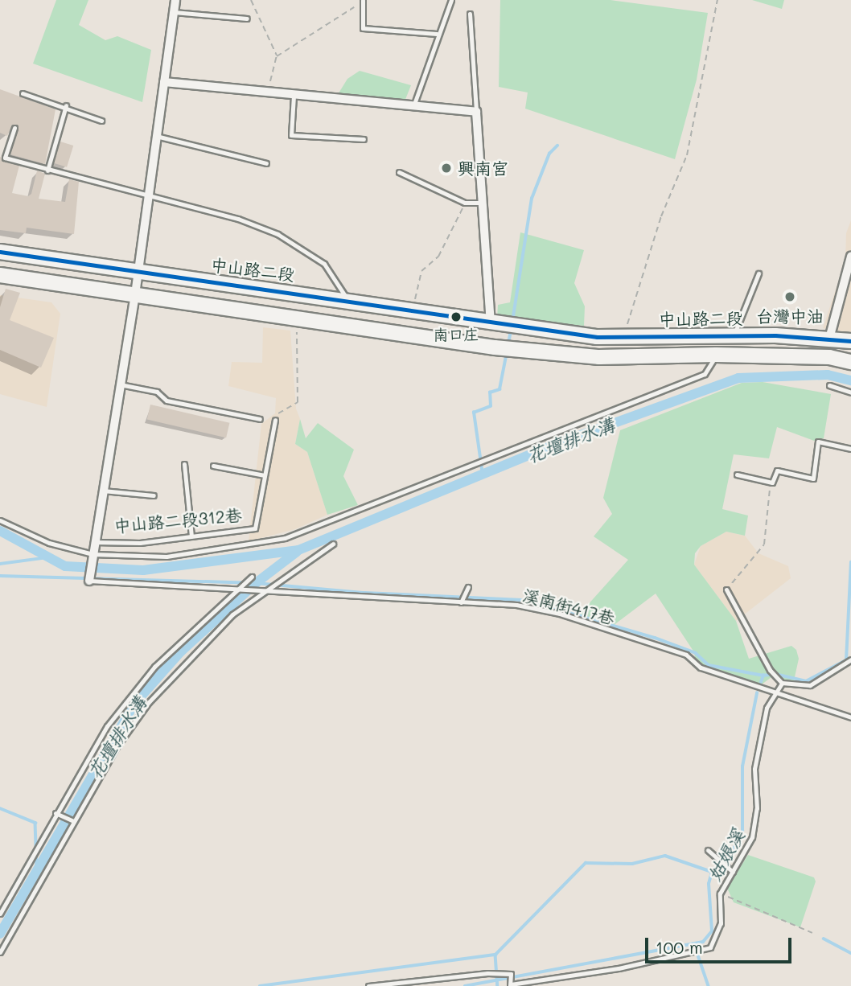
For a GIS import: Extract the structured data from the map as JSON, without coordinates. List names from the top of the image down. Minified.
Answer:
{"streets":{"main road":["中山路二段"],"street":["中山路二段312巷"],"lane":["溪南街417巷"]},"crossings":[["中山路二段","中山路二段312巷"],["中山路二段312巷","溪南街417巷"]],"water":["花壇排水溝","姑娘溪"],"places":["興南宮","台灣中油","南口庄"],"scale_bar":"100 m"}
